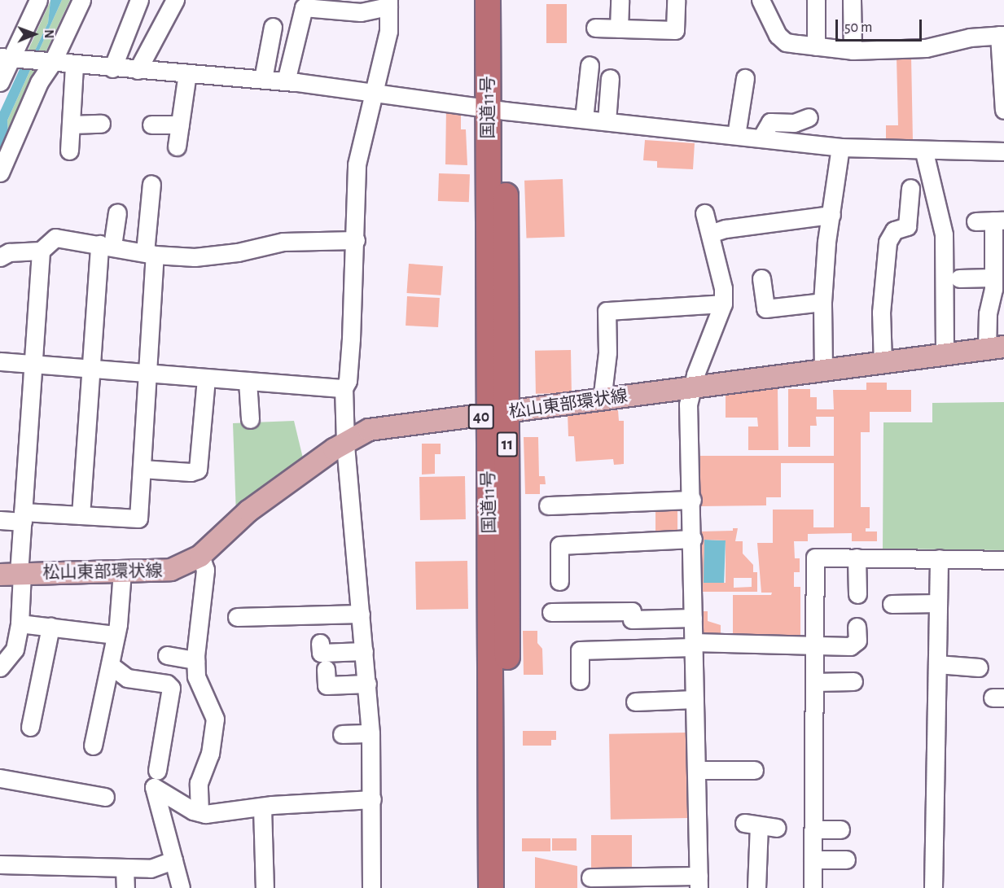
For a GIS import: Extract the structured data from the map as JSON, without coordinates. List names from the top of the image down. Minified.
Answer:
{"streets":{"highway":["国道11号","11"],"main road":["松山東部環状線","40"]},"crossings":[["国道11号","松山東部環状線"]],"scale_bar":"50 m","north":"right"}
